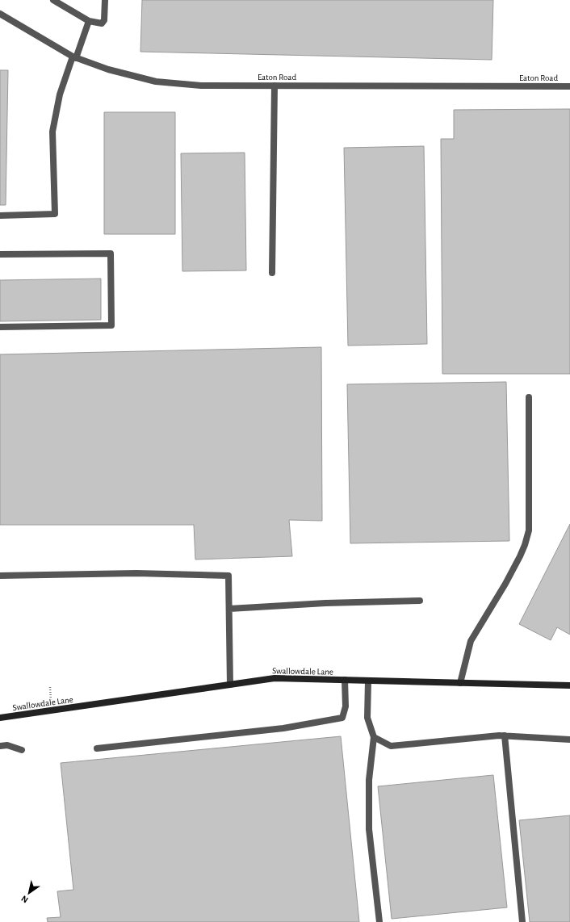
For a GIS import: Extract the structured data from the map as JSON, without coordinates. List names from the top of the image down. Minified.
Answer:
{"streets":{"street":["Eaton Road","Swallowdale Lane"]},"north":"bottom left"}
